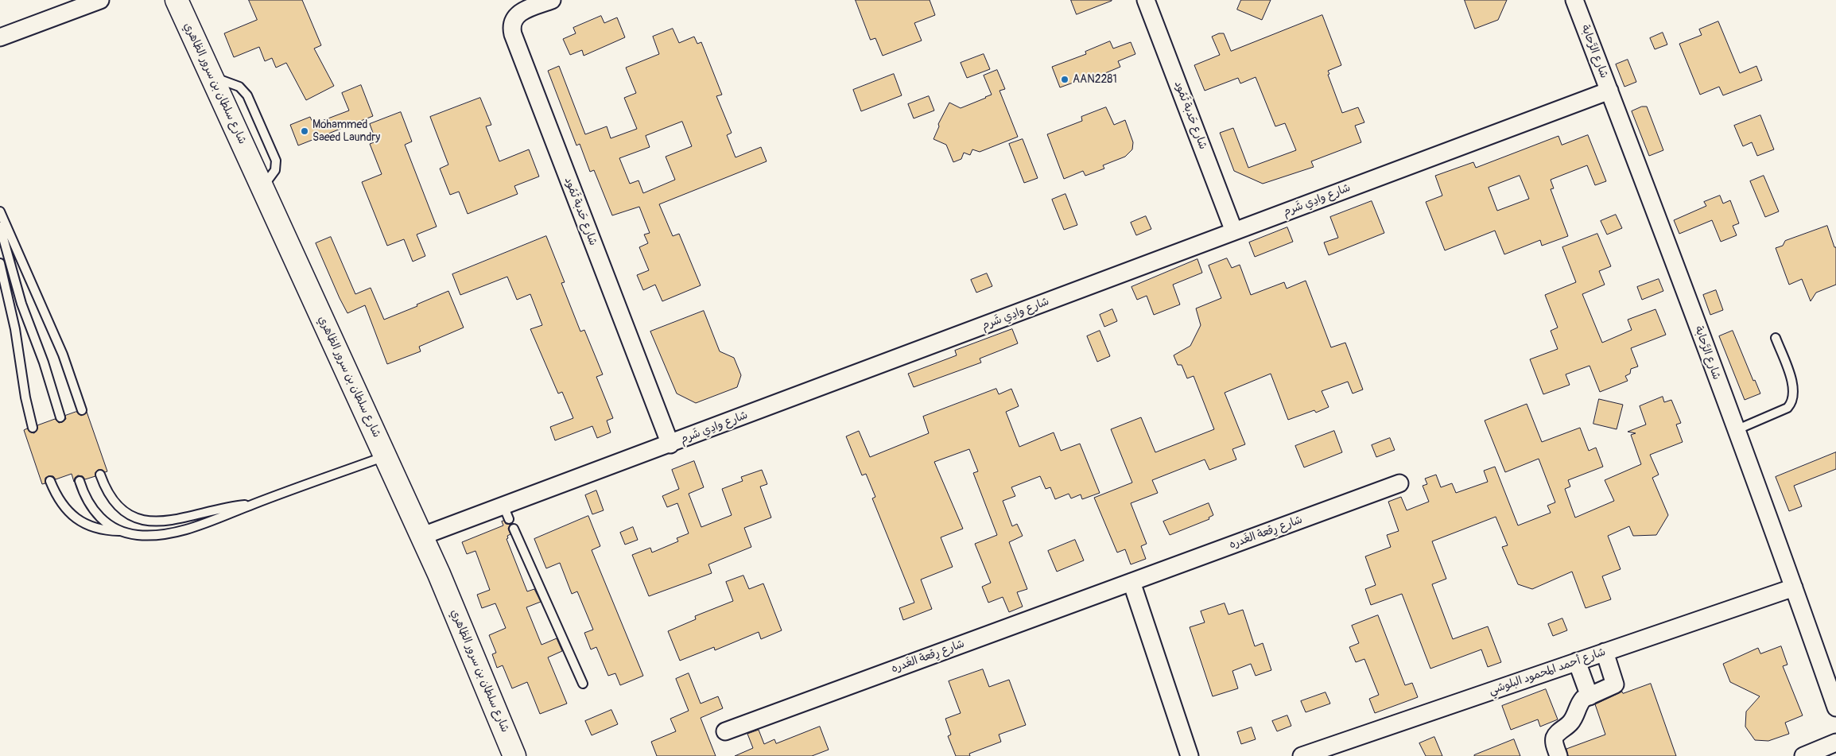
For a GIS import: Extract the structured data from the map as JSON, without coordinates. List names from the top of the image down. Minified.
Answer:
{"streets":{"street":["شارع الرَّحابة","شارع سلطان بن سرور الظاهري","شارع حَدبة ثَمُود","شارع وادِي شَرم","شارع رِقعة الغَدره","شارع أحمد المحمود البلوشي"]},"crossings":[["شارع الرَّحابة","شارع وادِي شَرم"],["شارع الرَّحابة","شارع أحمد المحمود البلوشي"],["شارع سلطان بن سرور الظاهري","شارع وادِي شَرم"],["شارع حَدبة ثَمُود","شارع وادِي شَرم"]],"places":["AAN2281","Mohammed Saeed Laundry"]}
